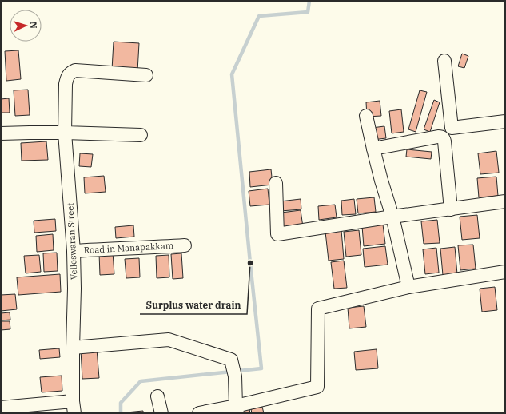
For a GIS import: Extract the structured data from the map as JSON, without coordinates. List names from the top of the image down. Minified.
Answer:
{"streets":{"street":["Velleswaran Street","Road in Manapakkam"]},"crossings":[["Velleswaran Street","Road in Manapakkam"]],"places":["Surplus water drain"],"north":"right"}
